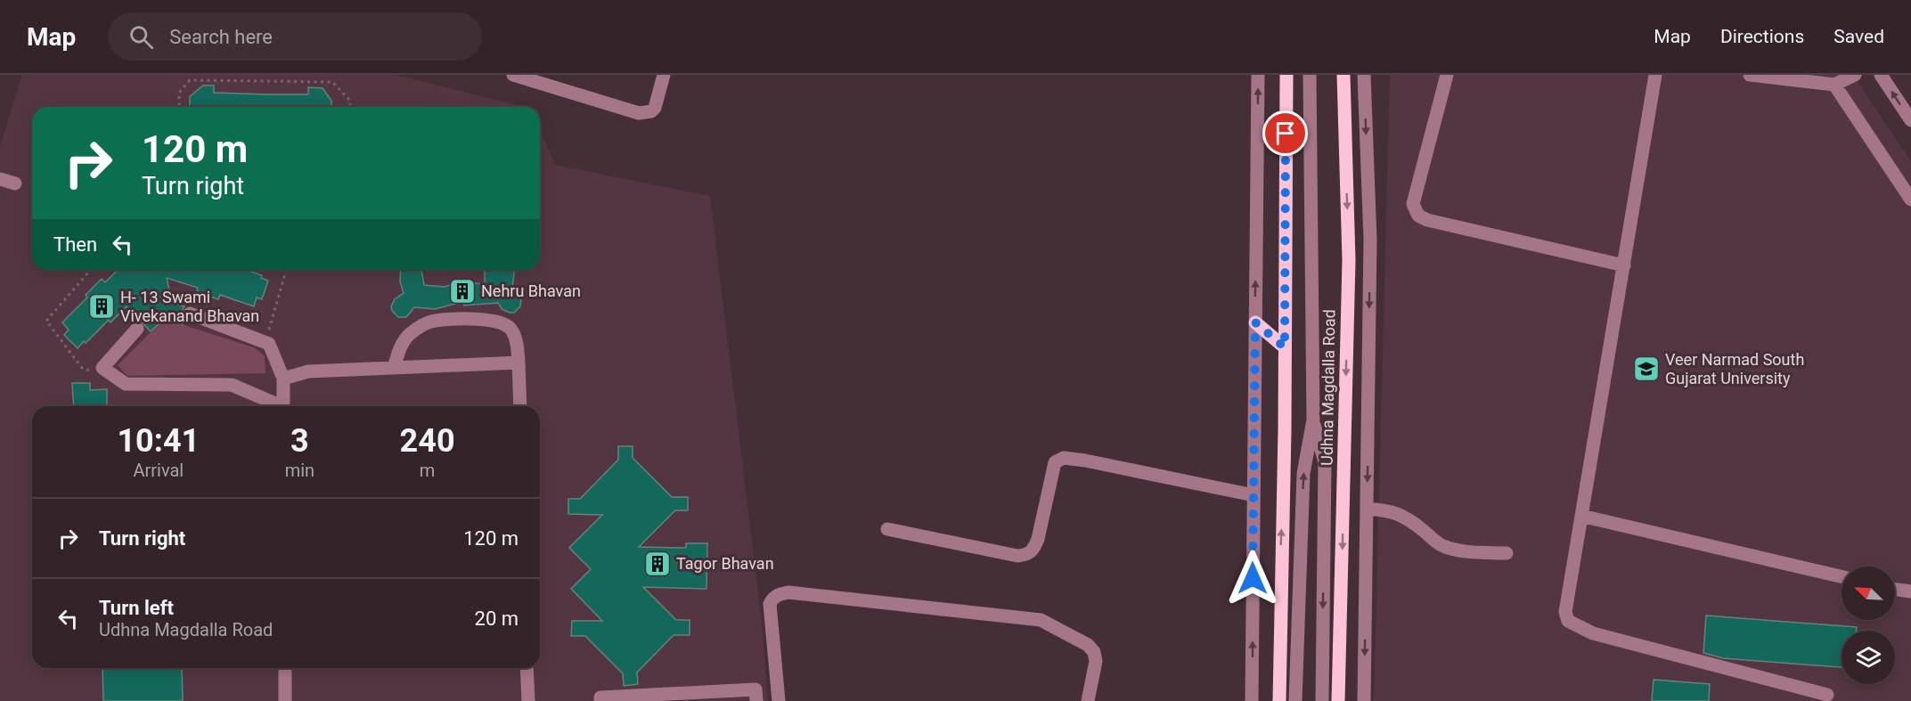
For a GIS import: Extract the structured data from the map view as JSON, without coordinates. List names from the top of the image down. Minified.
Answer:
{"streets":{"main road":["Udhna Magdalla Road"]},"places":{"building":["Nehru Bhavan","H- 13 Swami Vivekanand Bhavan","Tagor Bhavan"],"school or university":["Veer Narmad South Gujarat University"]},"north":"top left","page":{"header":"Map","search":"Search here","nav":["Map","Directions","Saved"],"turn":["120 m","Turn right"],"then":"Then","eta":["10:41","Arrival","3","min","240","m"],"list":[{"name":"Turn right","value":"120 m"},{"name":"Turn left","note":"Udhna Magdalla Road","value":"20 m"}]}}
